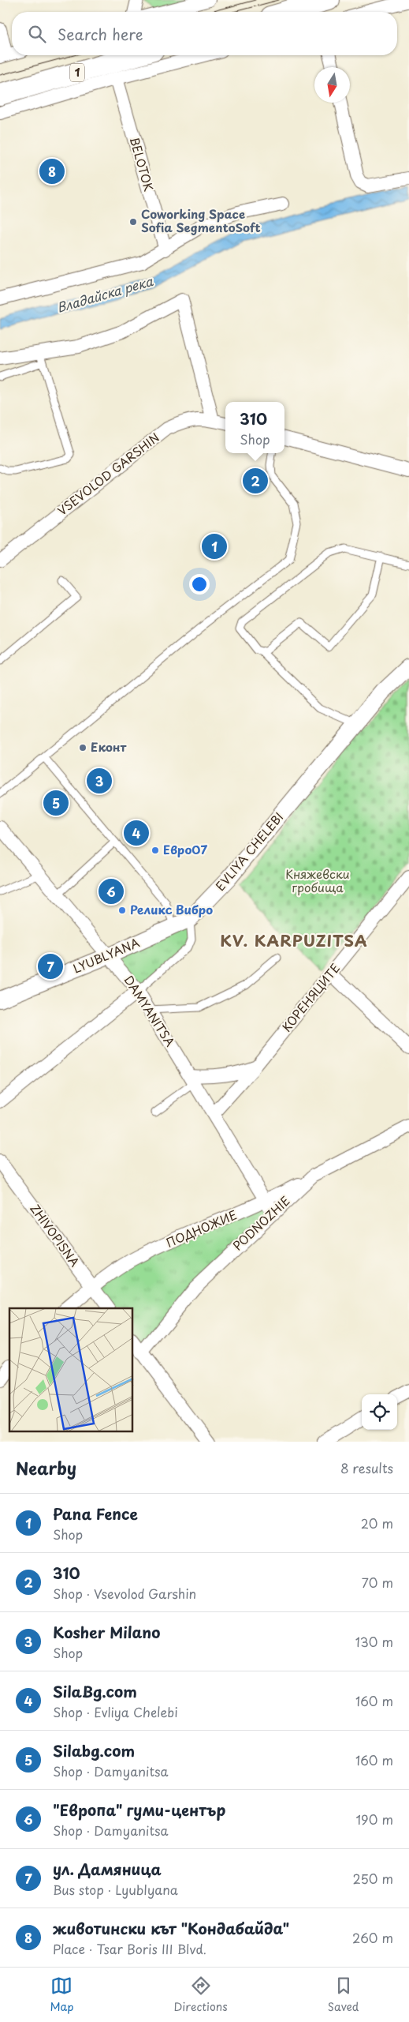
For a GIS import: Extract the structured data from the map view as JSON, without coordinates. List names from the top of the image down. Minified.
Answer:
{"streets":{"main road":["1"],"street":["BELOTOK","VSEVOLOD GARSHIN","EVLIYA CHELEBI","LYUBLYANA","КОРЕНЯЦИТЕ","DAMYANITSA","PODNOZHIE","ПОДНОЖИЕ","ZHIVOPISNA"]},"crossings":[["EVLIYA CHELEBI","LYUBLYANA"],["LYUBLYANA","DAMYANITSA"],["КОРЕНЯЦИТЕ","DAMYANITSA"],["DAMYANITSA","PODNOZHIE"],["DAMYANITSA","ПОДНОЖИЕ"],["PODNOZHIE","ПОДНОЖИЕ"],["ПОДНОЖИЕ","ZHIVOPISNA"]],"districts":["KV. KARPUZITSA"],"water":["Владайска река"],"parks":["Княжевски гробища"],"places":["Coworking Space Sofia SegmentoSoft","Еконт","Евро07","Реликс Вибро"],"north":"bottom","page":{"search":"Search here","pins":["8","2","1","3","5","4","6","7"],"popup":["310","Shop"],"heading":["Nearby","8 results"],"list":[{"mark":"1","name":"Pana Fence","note":"Shop","value":"20 m"},{"mark":"2","name":"310","note":"Shop · Vsevolod Garshin","value":"70 m"},{"mark":"3","name":"Kosher Milano","note":"Shop","value":"130 m"},{"mark":"4","name":"SilaBg.com","note":"Shop · Evliya Chelebi","value":"160 m"},{"mark":"5","name":"Silabg.com","note":"Shop · Damyanitsa","value":"160 m"},{"mark":"6","name":"\"Европа\" гуми-център","note":"Shop · Damyanitsa","value":"190 m"},{"mark":"7","name":"ул. Дамяница","note":"Bus stop · Lyublyana","value":"250 m"},{"mark":"8","name":"животински кът \"Кондабайда\"","note":"Place · Tsar Boris III Blvd.","value":"260 m"}],"nav":["Map","Directions","Saved"]}}
